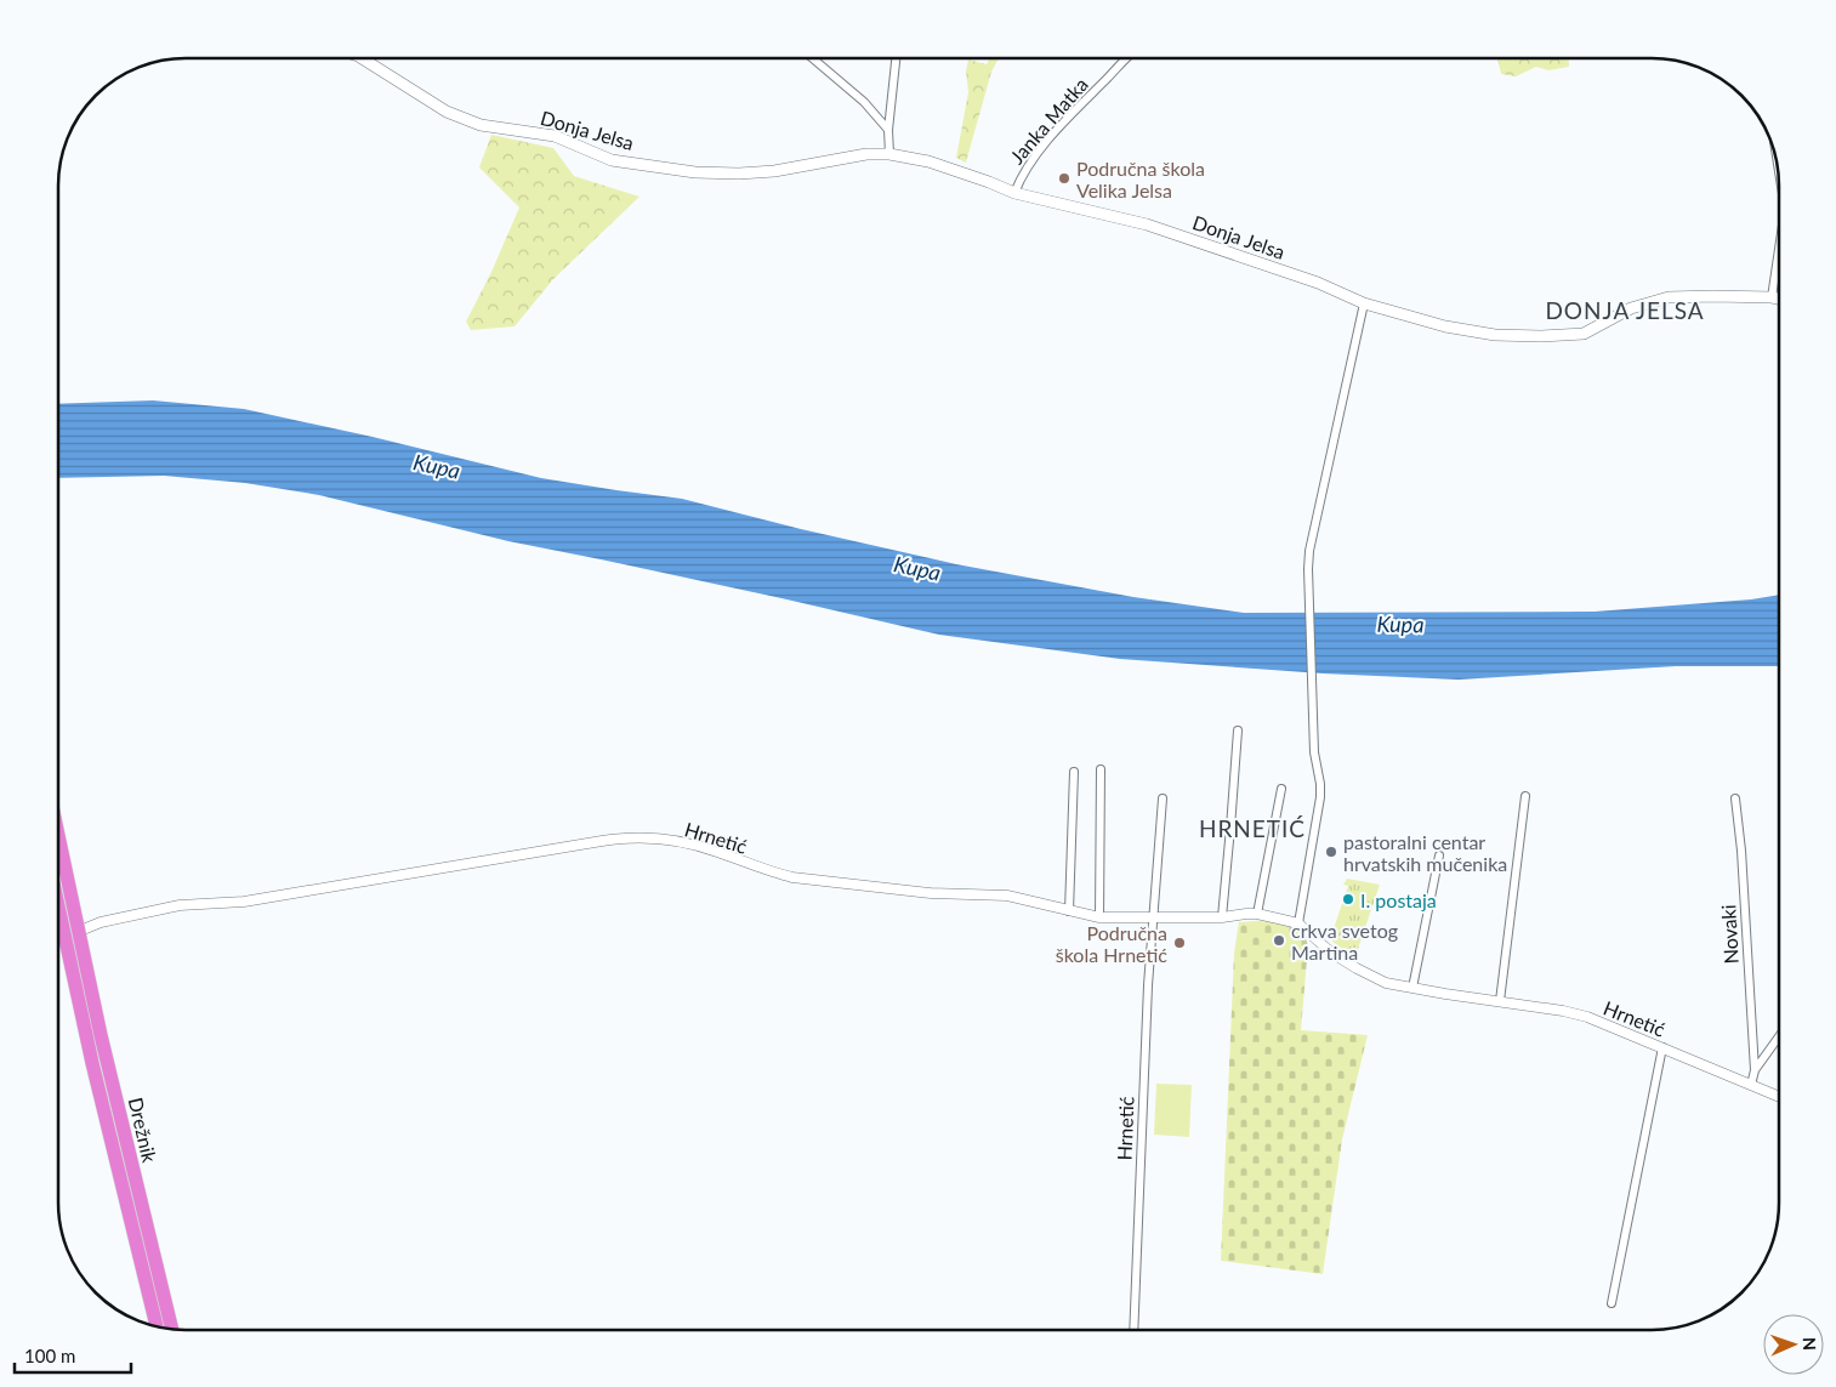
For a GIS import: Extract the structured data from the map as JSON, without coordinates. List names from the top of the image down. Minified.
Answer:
{"streets":{"highway":["Drežnik"],"main road":["Donja Jelsa"],"street":["Janka Matka","Hrnetić","Novaki"]},"crossings":[["Janka Matka","Donja Jelsa"],["Hrnetić","Novaki"]],"districts":["DONJA JELSA","HRNETIĆ"],"water":["Kupa"],"places":["Područna škola Velika Jelsa","pastoralni centar hrvatskih mučenika","I. postaja","crkva svetog Martina","Područna škola Hrnetić"],"scale_bar":"100 m","north":"right"}
